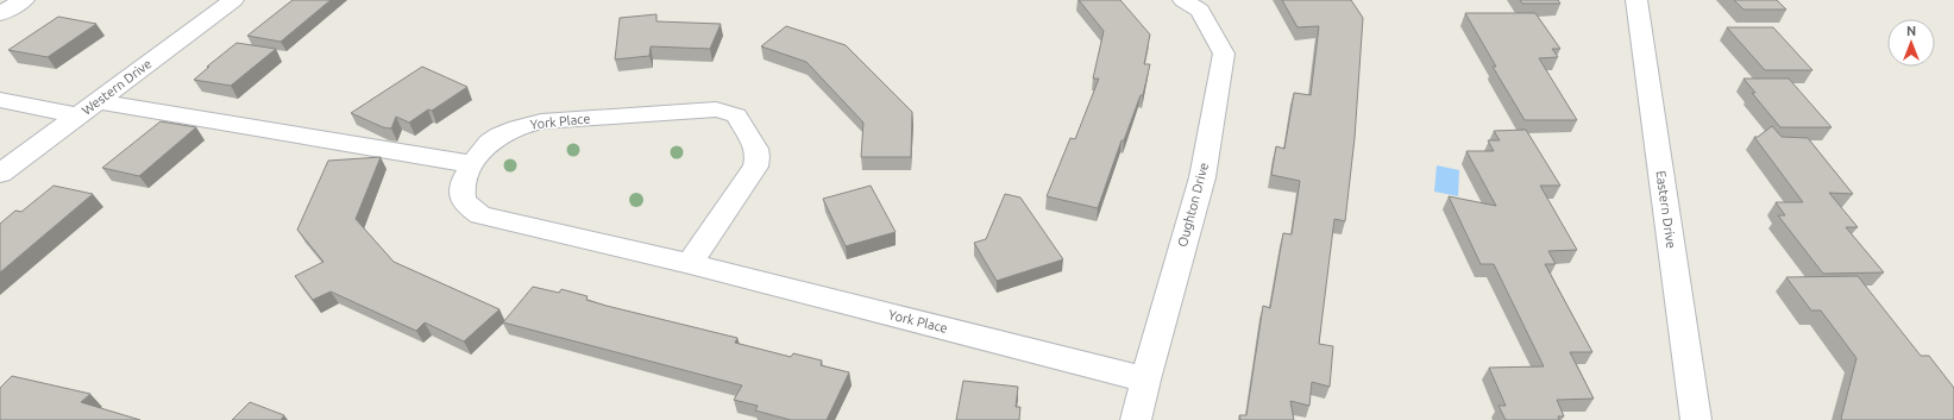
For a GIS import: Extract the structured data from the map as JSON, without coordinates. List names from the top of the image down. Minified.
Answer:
{"streets":{"street":["Western Drive","York Place","Oughton Drive","Eastern Drive"]},"crossings":[["York Place","Oughton Drive"]],"north":"top"}
